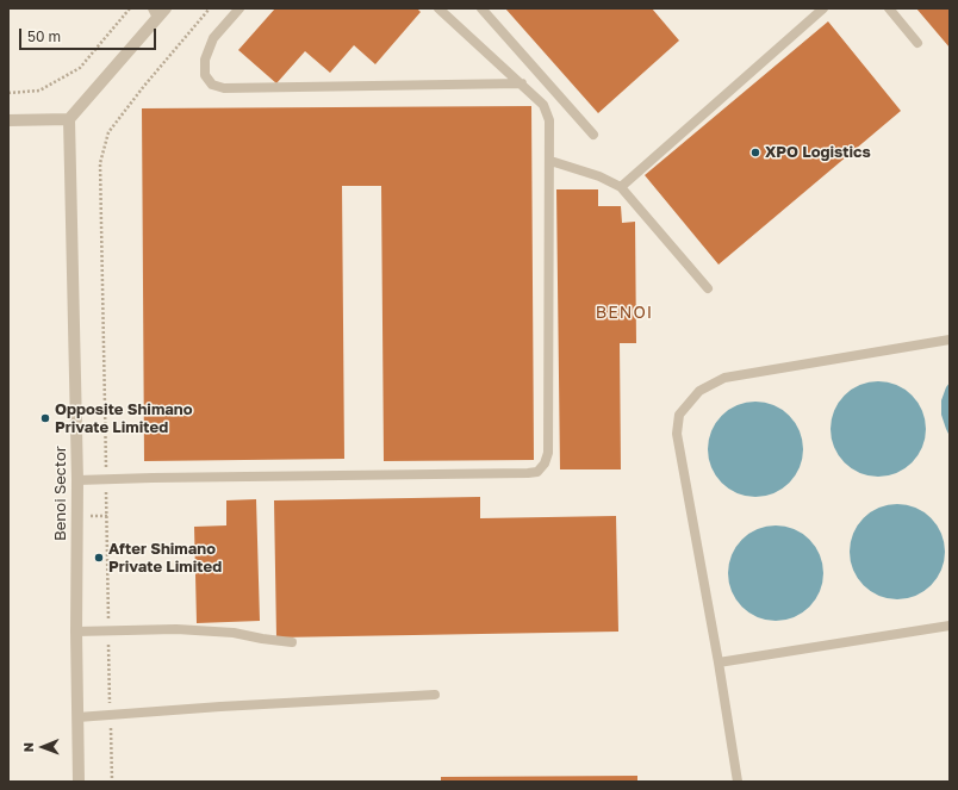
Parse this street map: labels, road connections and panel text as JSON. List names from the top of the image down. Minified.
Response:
{"streets":{"street":["Benoi Sector"]},"districts":["BENOI"],"places":["XPO Logistics","Opposite Shimano Private Limited","After Shimano Private Limited"],"scale_bar":"50 m","north":"left"}
